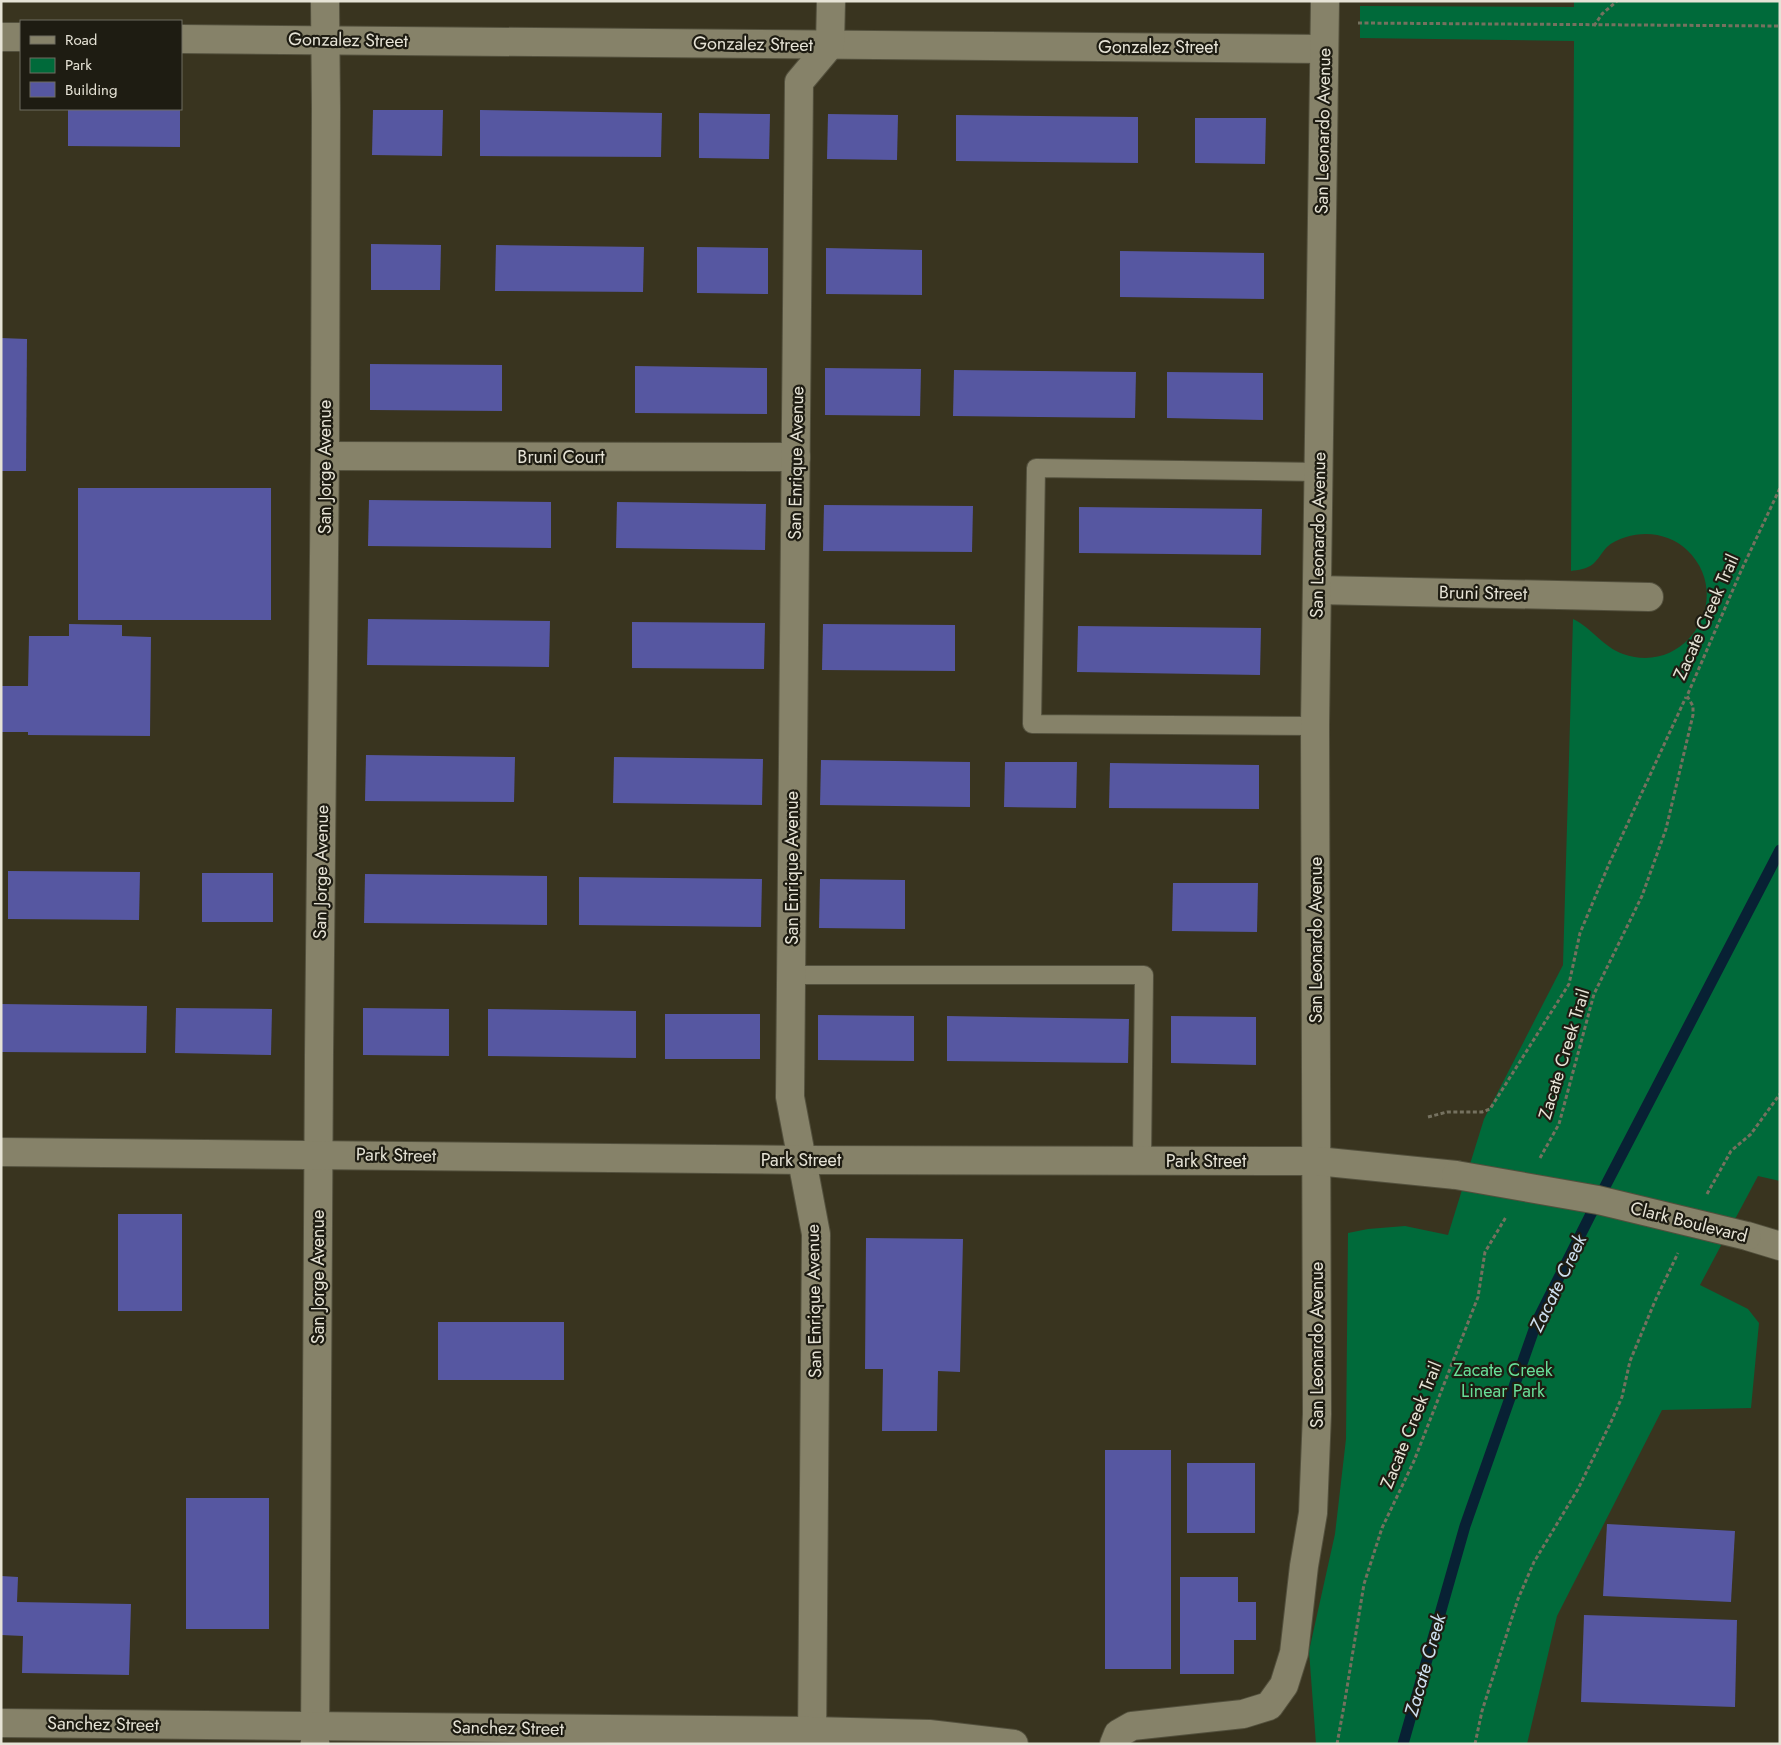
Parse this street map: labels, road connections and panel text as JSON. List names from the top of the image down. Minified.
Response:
{"streets":{"street":["Gonzalez Street","San Leonardo Avenue","Bruni Court","San Enrique Avenue","San Jorge Avenue","Bruni Street","Park Street","Clark Boulevard","Sanchez Street"],"path":["Zacate Creek Trail"]},"crossings":[["Gonzalez Street","San Leonardo Avenue"],["Gonzalez Street","San Enrique Avenue"],["Gonzalez Street","San Jorge Avenue"],["San Leonardo Avenue","Bruni Street"],["San Leonardo Avenue","Park Street"],["Bruni Court","San Enrique Avenue"],["Bruni Court","San Jorge Avenue"],["San Enrique Avenue","Park Street"],["San Enrique Avenue","Sanchez Street"],["San Jorge Avenue","Park Street"],["San Jorge Avenue","Sanchez Street"],["Park Street","Clark Boulevard"]],"water":["Zacate Creek"],"parks":["Zacate Creek Linear Park"],"legend":["Road","Park","Building"]}
